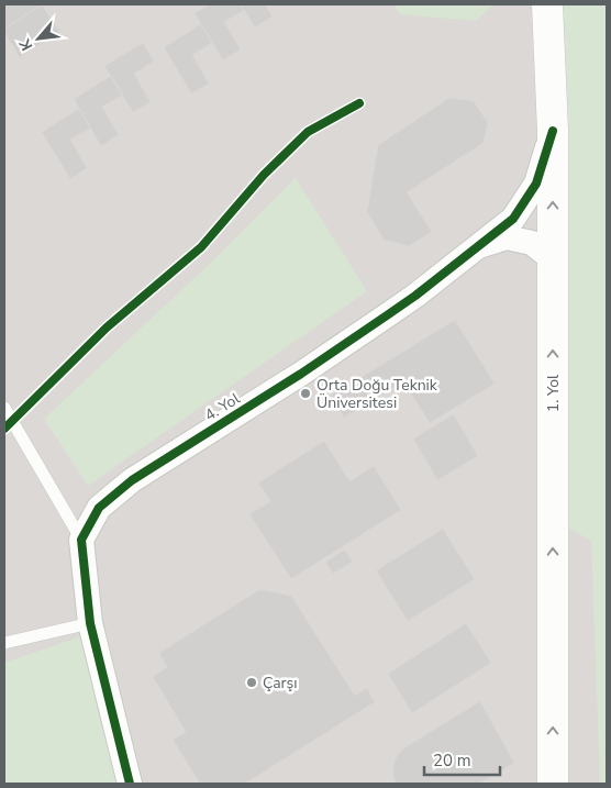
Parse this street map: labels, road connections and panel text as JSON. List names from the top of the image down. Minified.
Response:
{"streets":{"street":["1. Yol","4. Yol"]},"crossings":[["1. Yol","4. Yol"]],"one_way":["1. Yol"],"places":["Orta Doğu Teknik Üniversitesi","Çarşı"],"scale_bar":"20 m","north":"bottom left"}
